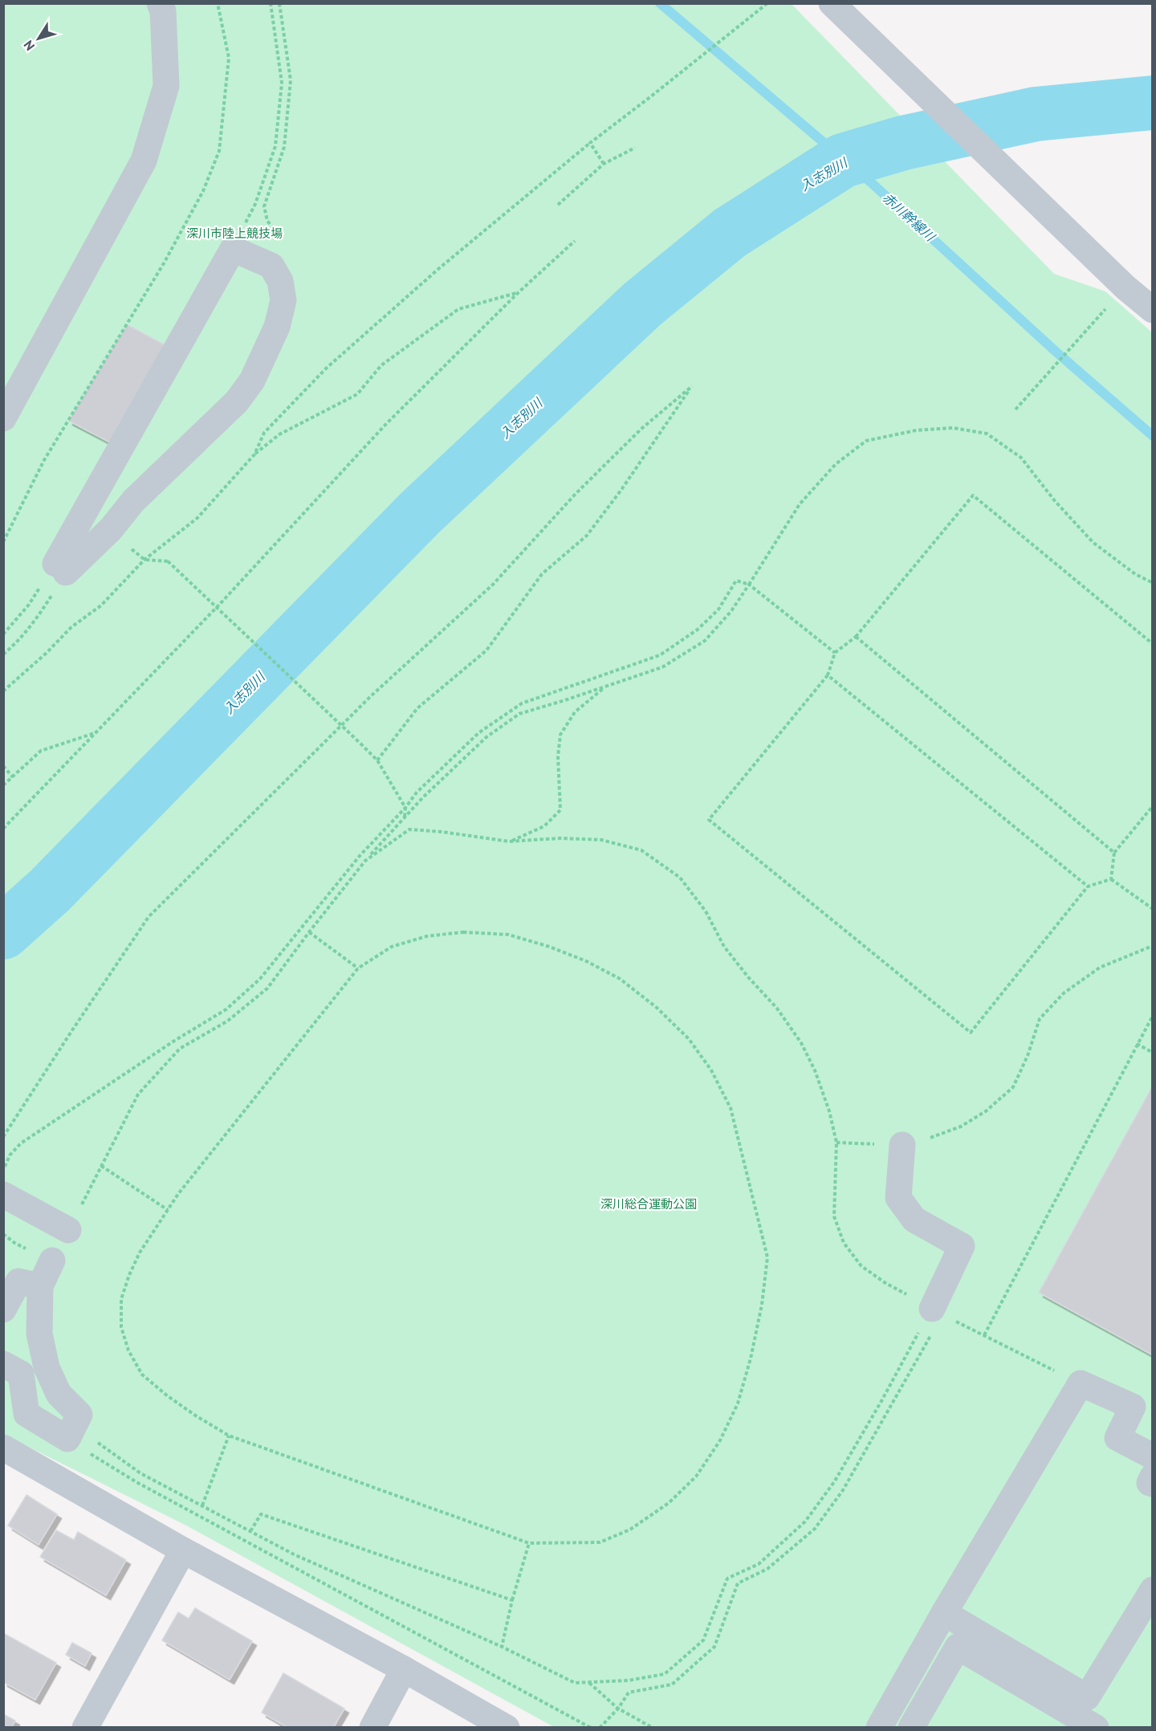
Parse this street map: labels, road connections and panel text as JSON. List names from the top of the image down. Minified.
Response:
{"water":["入志別川","赤川幹線川"],"parks":["深川市陸上競技場","深川総合運動公園"],"north":"bottom left"}
